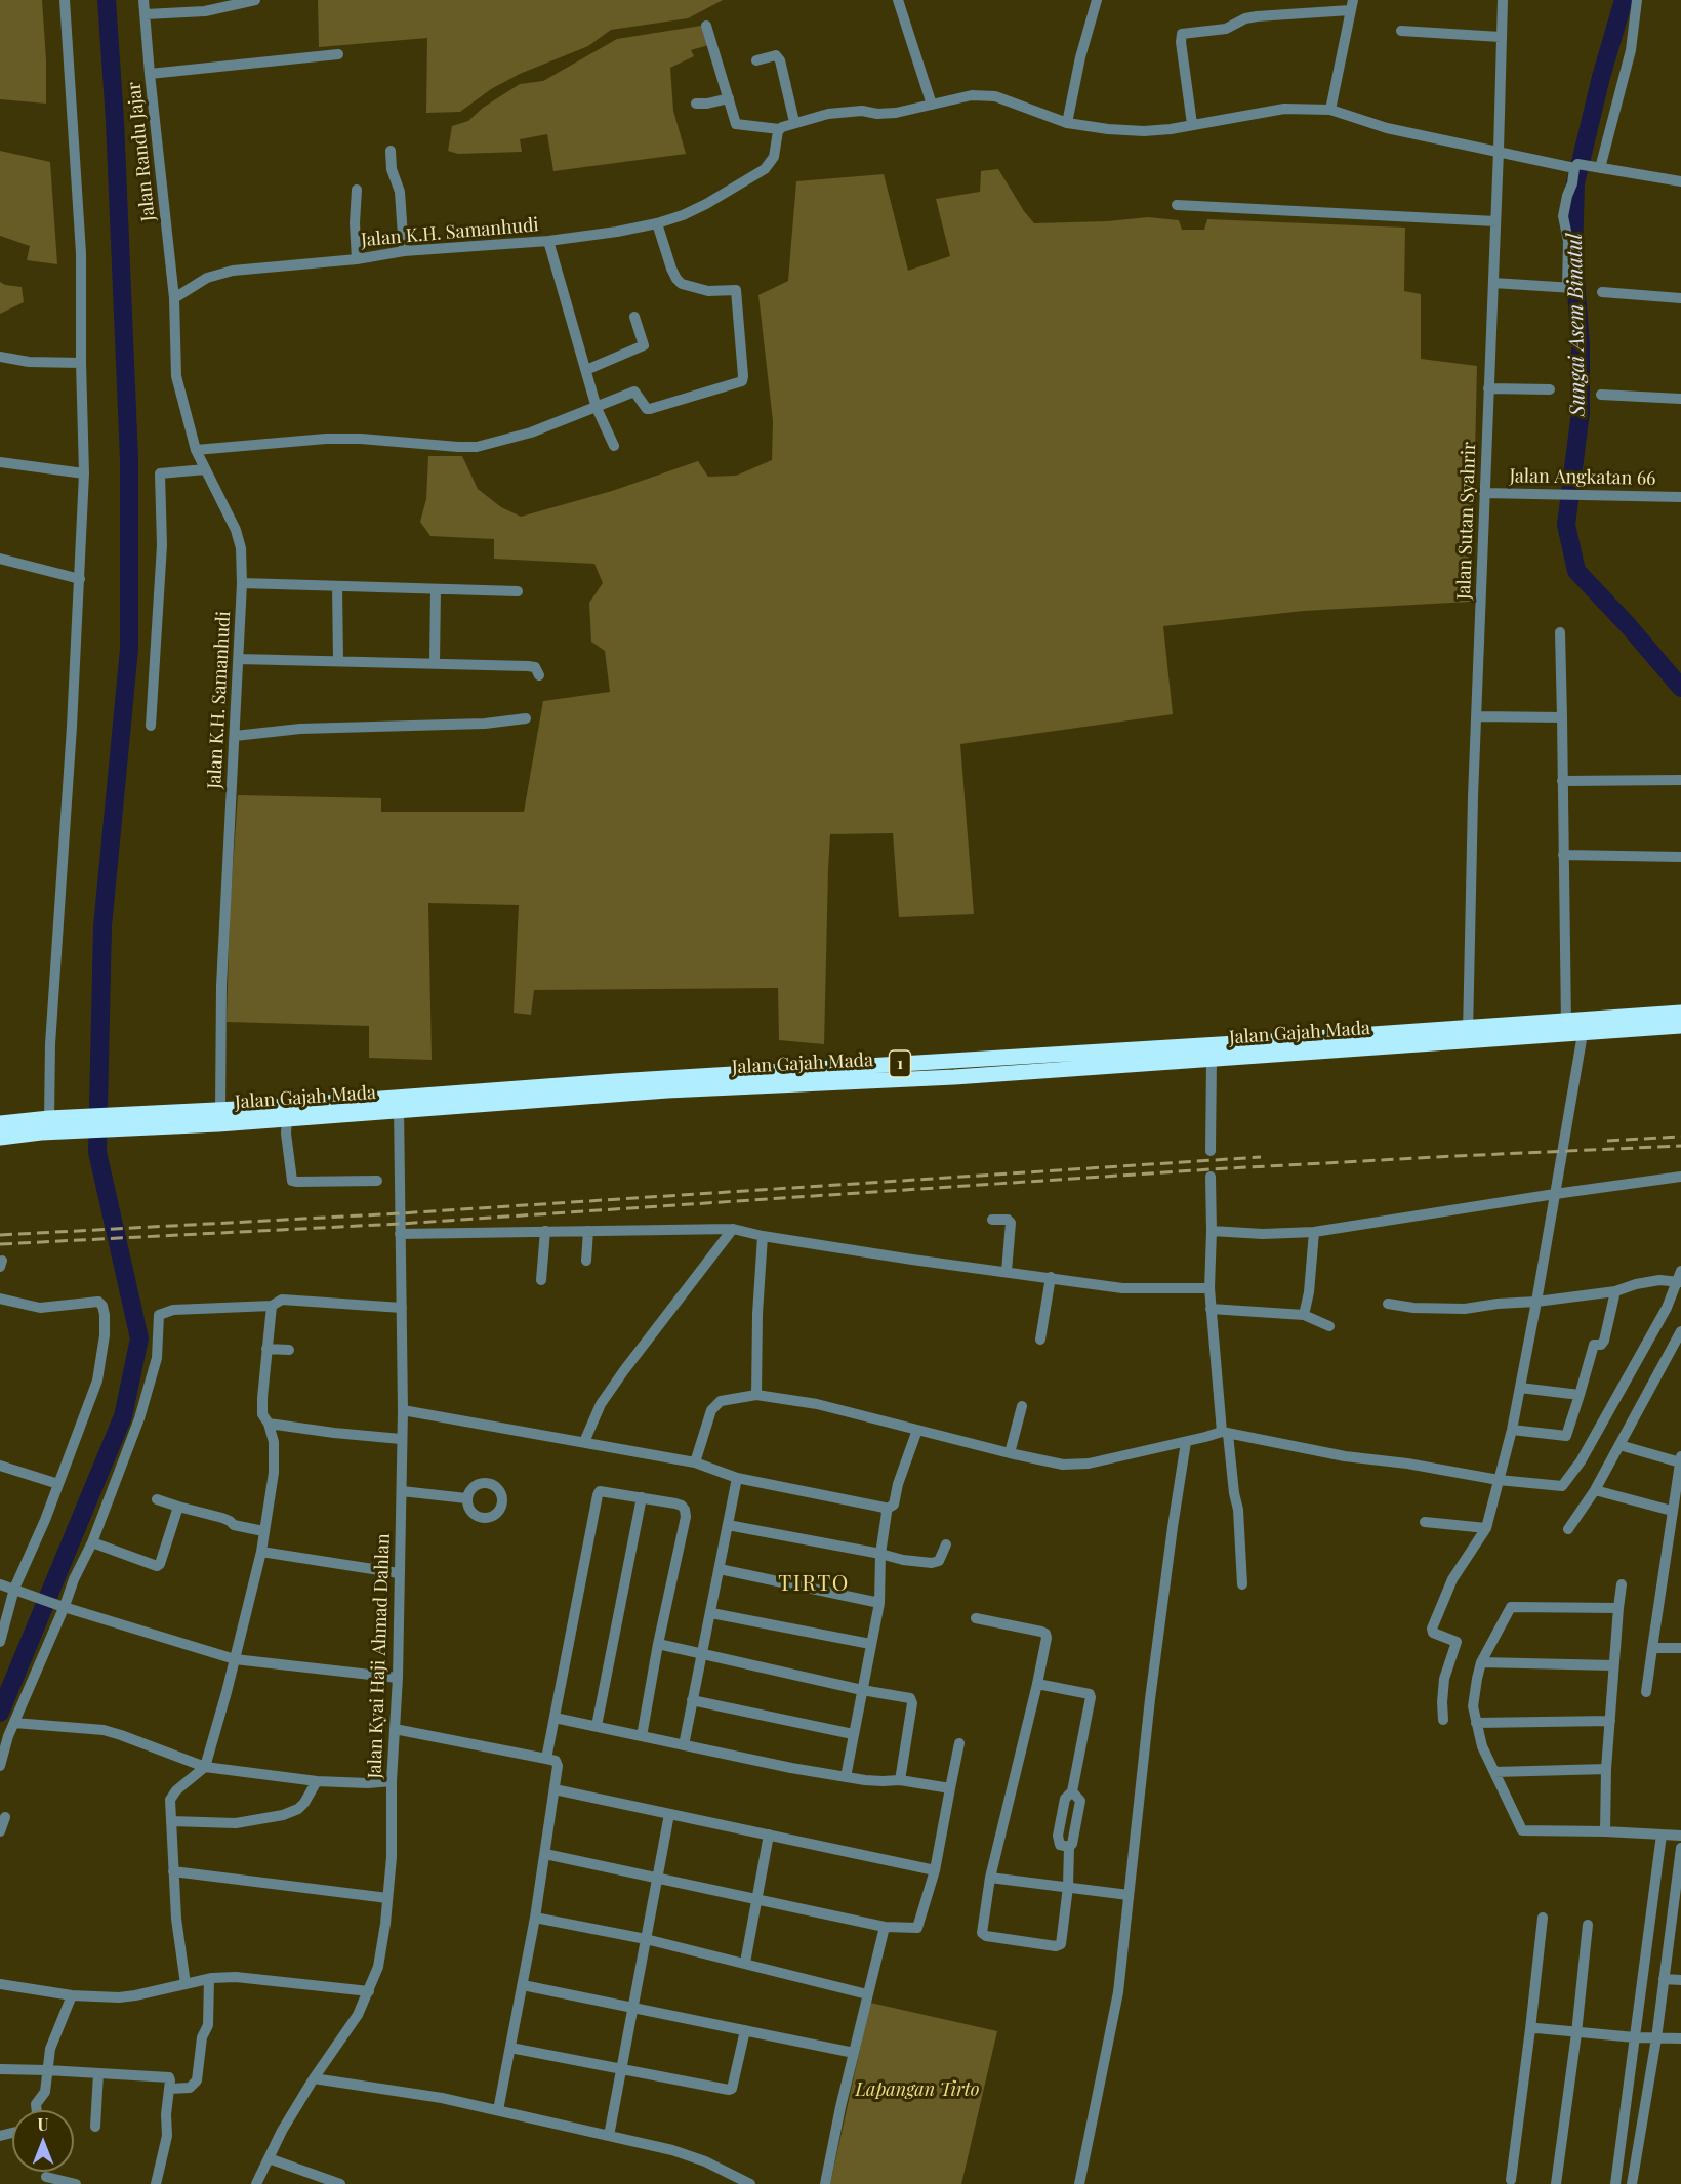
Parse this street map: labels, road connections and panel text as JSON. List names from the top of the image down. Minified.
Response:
{"streets":{"highway":["Jalan Gajah Mada","1"],"street":["Jalan Randu Jajar","Jalan K.H. Samanhudi","Jalan Angkatan 66","Jalan Sutan Syahrir","Jalan Kyai Haji Ahmad Dahlan"]},"crossings":[["Jalan Randu Jajar","Jalan K.H. Samanhudi"],["Jalan K.H. Samanhudi","Jalan Gajah Mada"],["Jalan Angkatan 66","Jalan Sutan Syahrir"],["Jalan Sutan Syahrir","Jalan Gajah Mada"],["Jalan Gajah Mada","Jalan Kyai Haji Ahmad Dahlan"]],"districts":["TIRTO"],"water":["Sungai Asem Binatul"],"parks":["Lapangan Tirto"],"north":"top"}
